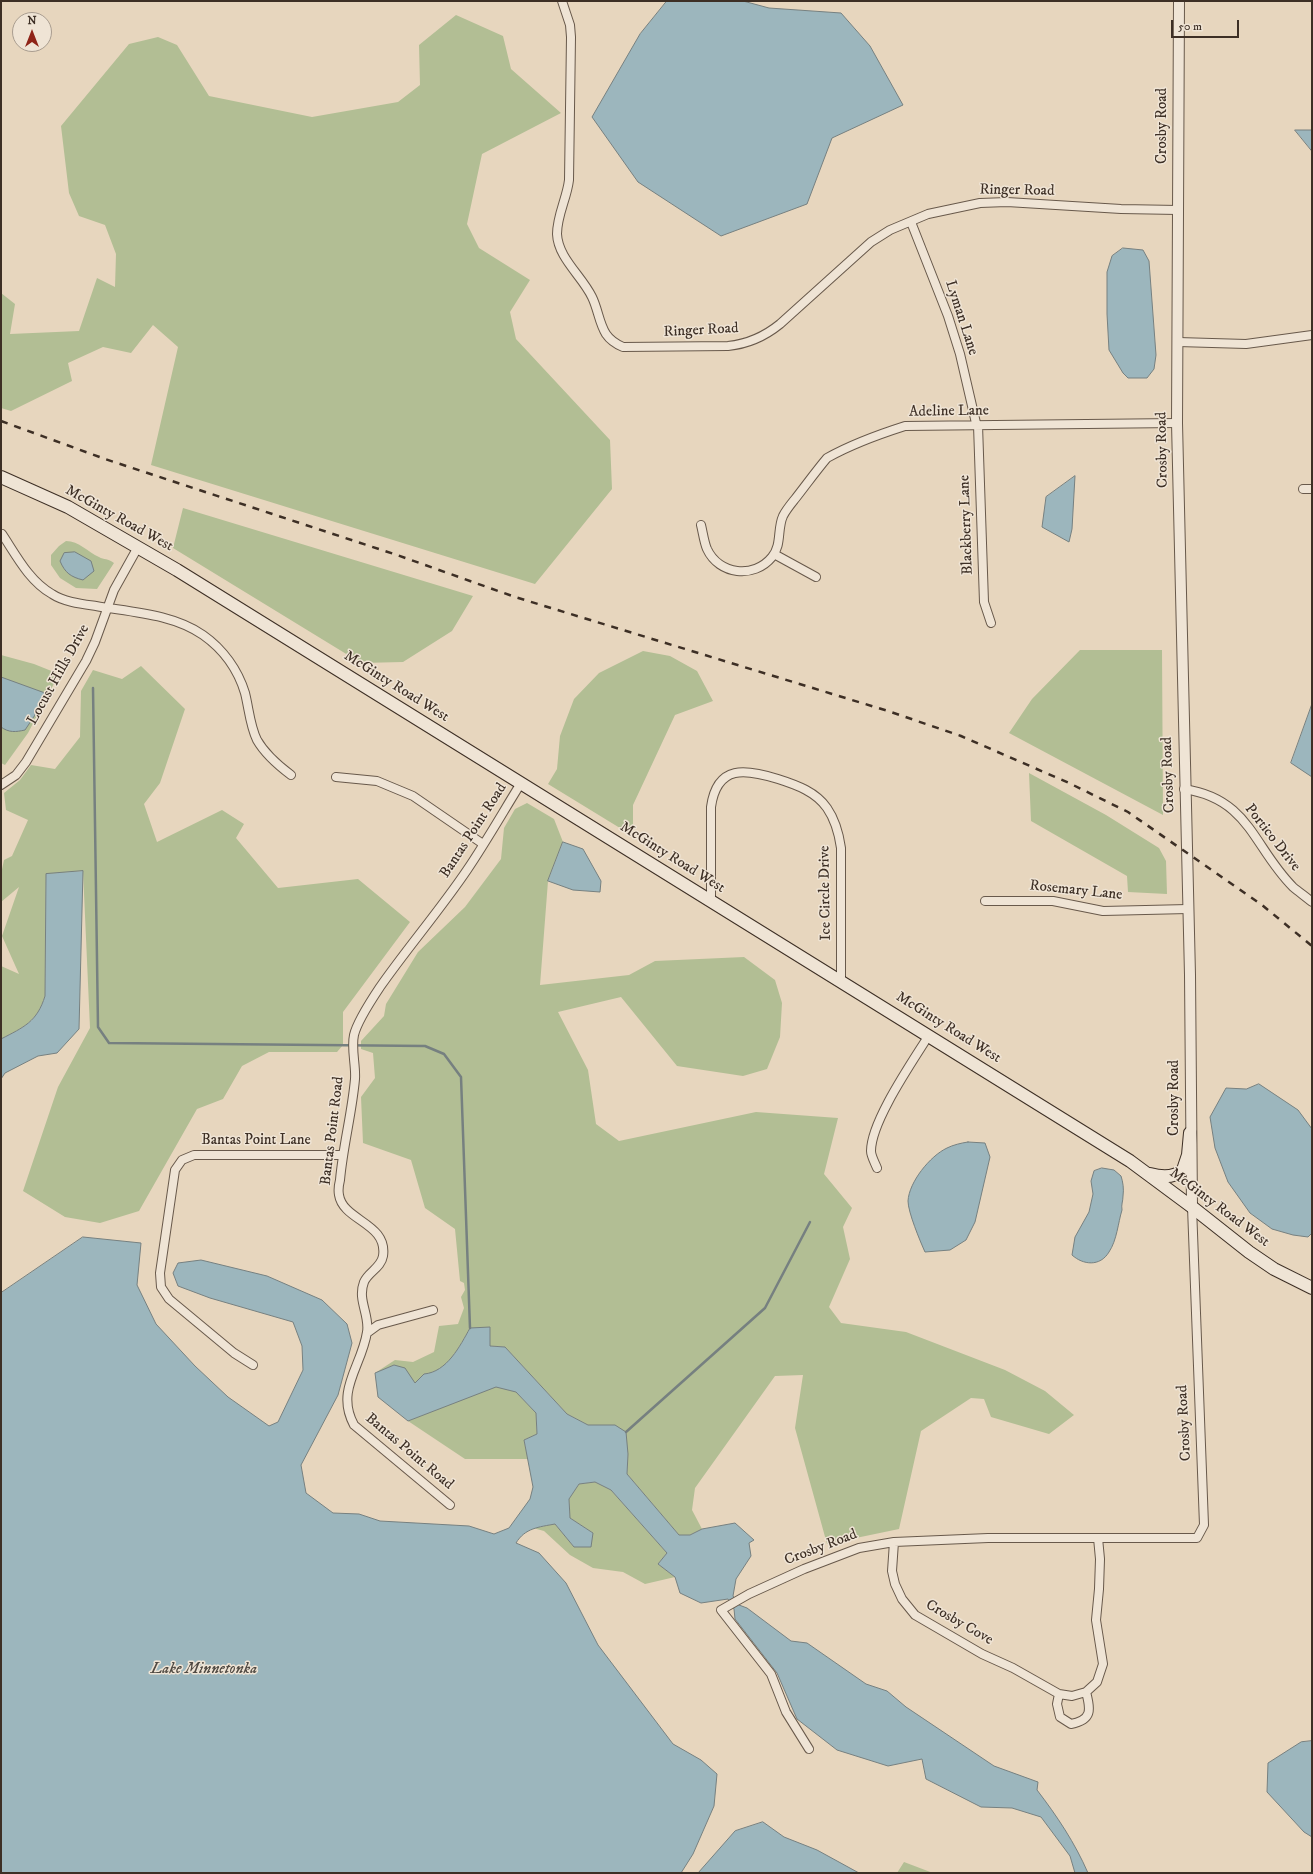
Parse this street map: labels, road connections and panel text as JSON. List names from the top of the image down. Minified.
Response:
{"streets":{"main road":["McGinty Road West"],"street":["Crosby Road","Ringer Road","Lyman Lane","Adeline Lane","Blackberry Lane","Locust Hills Drive","Bantas Point Road","Portico Drive","Rosemary Lane","Ice Circle Drive","Bantas Point Lane","Crosby Cove"]},"crossings":[["Crosby Road","Ringer Road"],["Crosby Road","Adeline Lane"],["Crosby Road","McGinty Road West"],["Crosby Road","Portico Drive"],["Crosby Road","Rosemary Lane"],["Crosby Road","Crosby Cove"],["Ringer Road","Lyman Lane"],["Lyman Lane","Adeline Lane"],["Lyman Lane","Blackberry Lane"],["Adeline Lane","Blackberry Lane"],["McGinty Road West","Locust Hills Drive"],["McGinty Road West","Bantas Point Road"],["McGinty Road West","Ice Circle Drive"],["Bantas Point Road","Bantas Point Lane"]],"water":["Lake Minnetonka"],"scale_bar":"50 m","north":"top"}
